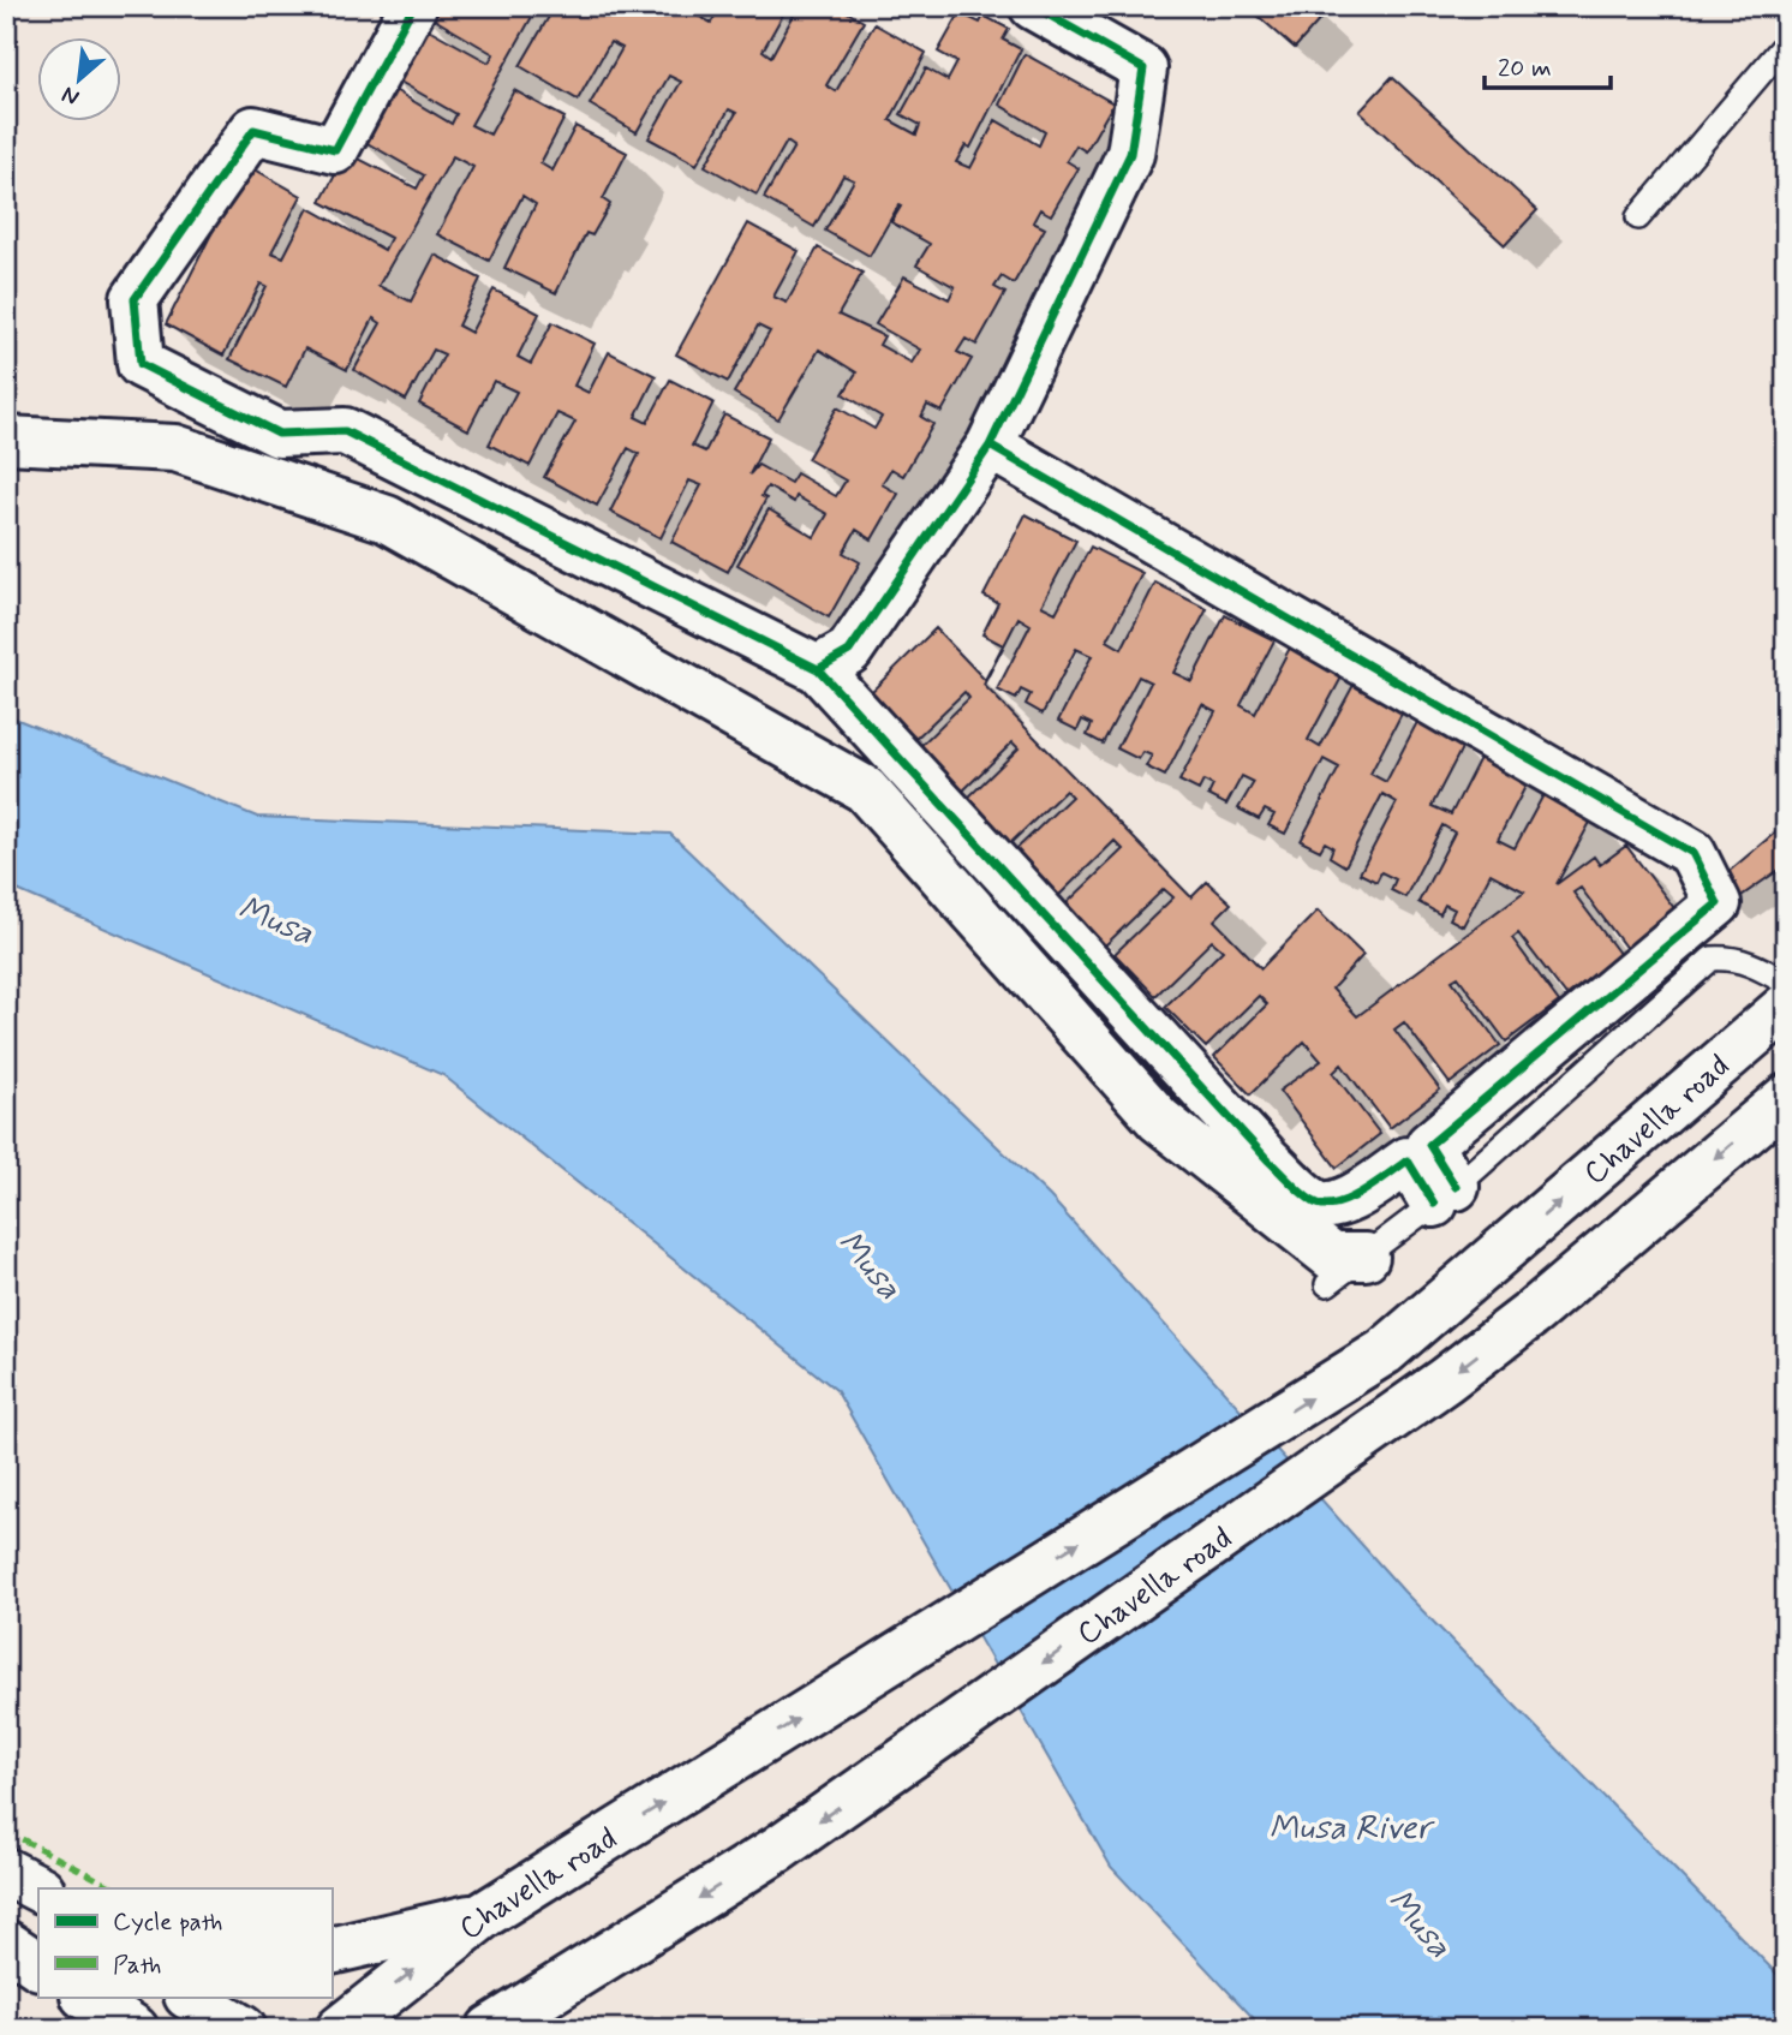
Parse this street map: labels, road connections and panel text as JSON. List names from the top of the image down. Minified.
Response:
{"streets":{"main road":["Chavella road"]},"water":["Musa","Musa River"],"legend":["Cycle path","Path"],"scale_bar":"20 m","north":"bottom left"}
